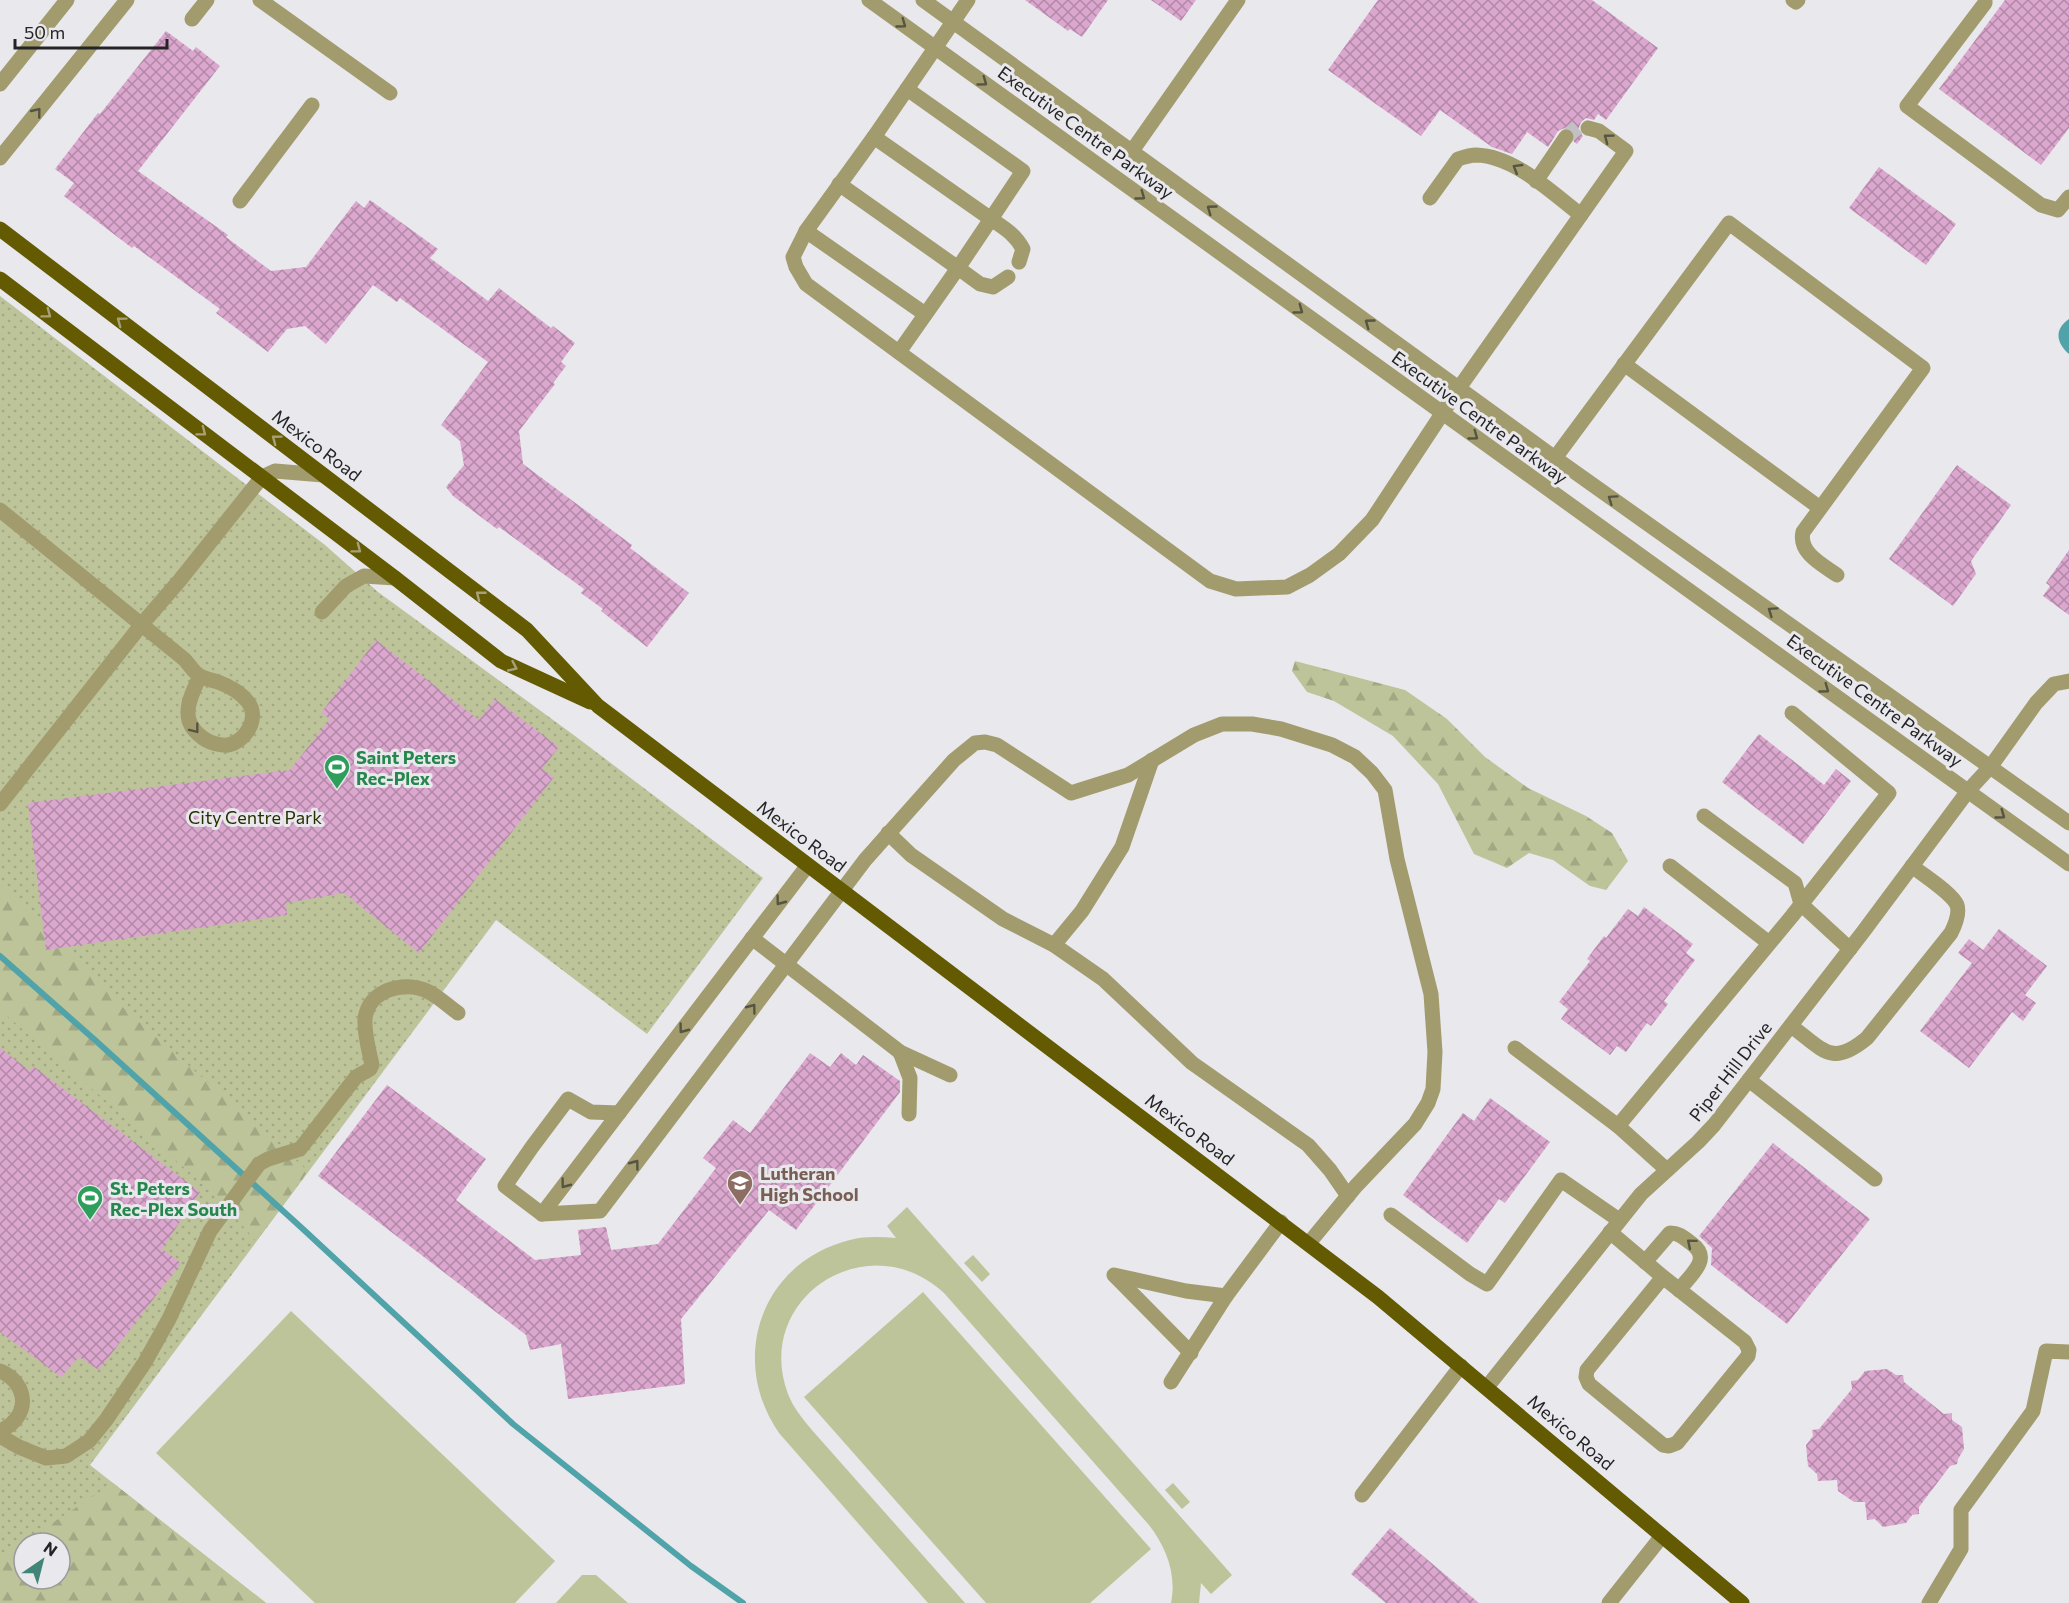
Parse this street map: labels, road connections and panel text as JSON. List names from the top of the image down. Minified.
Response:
{"streets":{"main road":["Mexico Road"],"street":["Executive Centre Parkway","Piper Hill Drive"]},"crossings":[["Executive Centre Parkway","Piper Hill Drive"],["Mexico Road","Piper Hill Drive"]],"parks":["City Centre Park"],"places":{"sports":["Saint Peters Rec-Plex","St. Peters Rec-Plex South"],"school or university":["Lutheran High School"]},"scale_bar":"50 m","north":"top right"}
